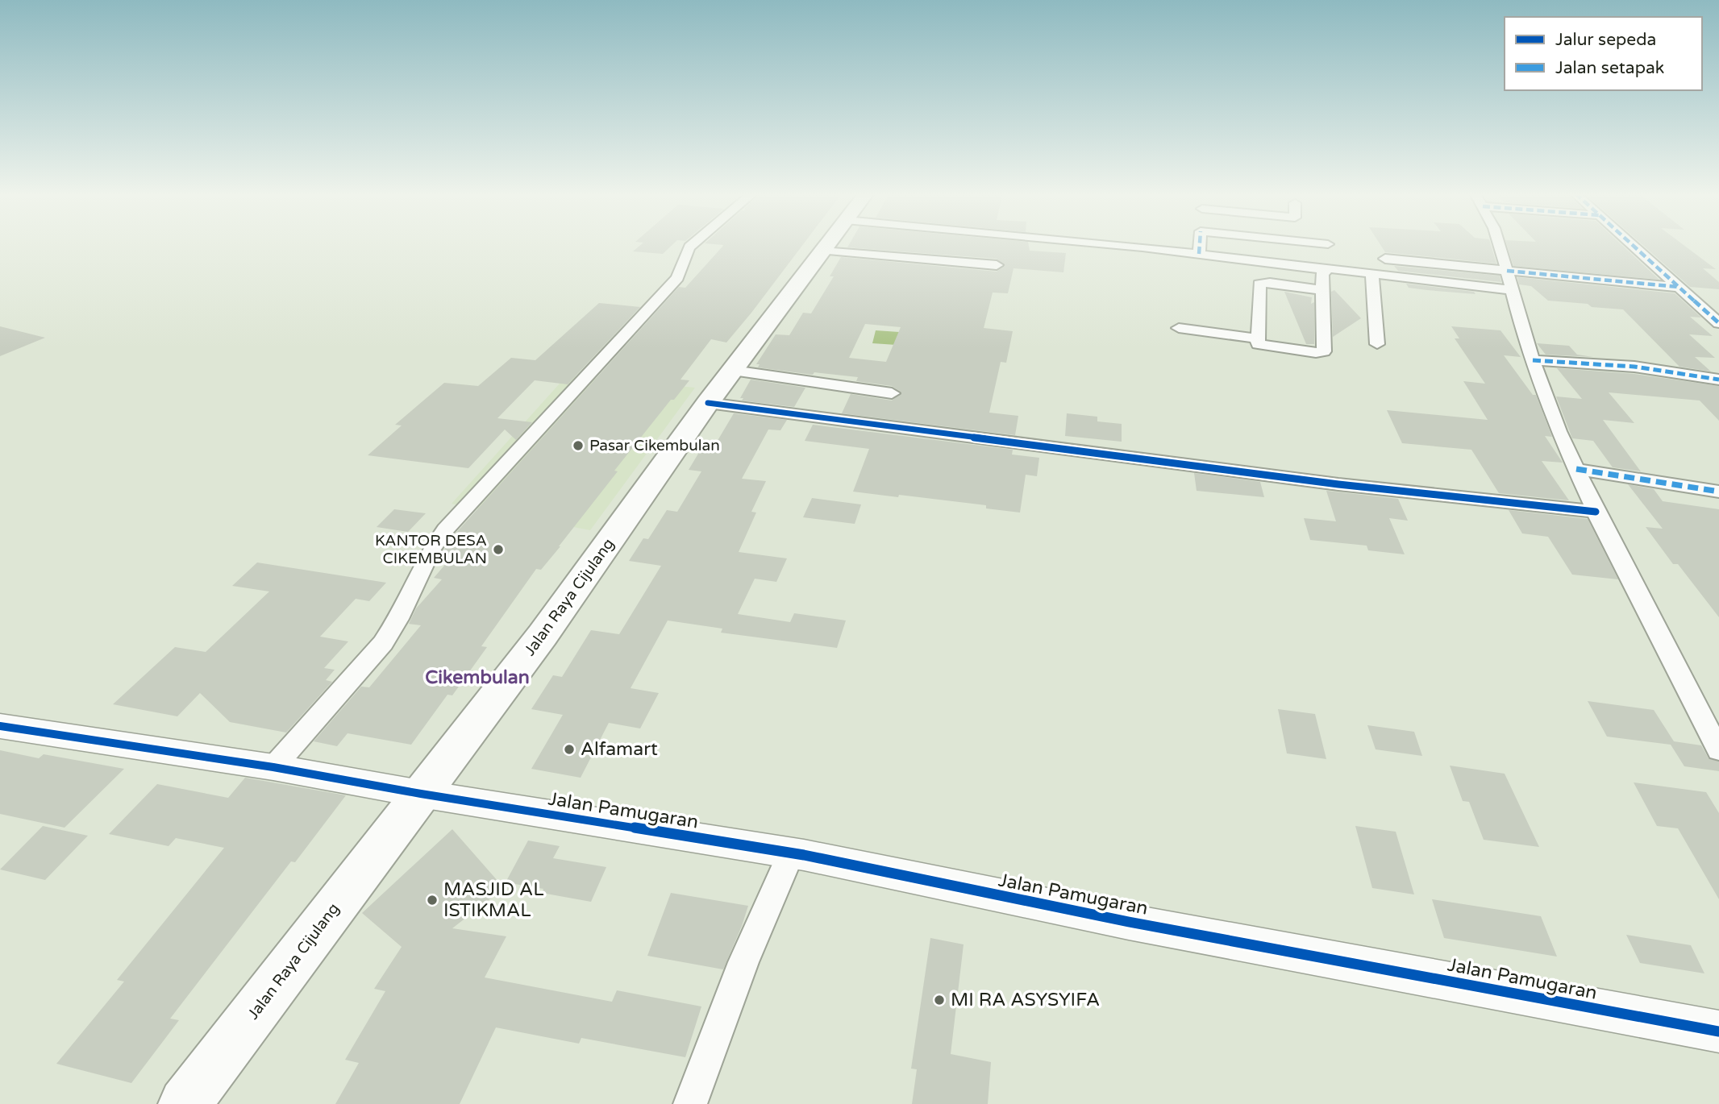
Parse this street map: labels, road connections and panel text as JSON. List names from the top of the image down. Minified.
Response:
{"streets":{"highway":["Jalan Raya Cijulang"],"street":["Jalan Pamugaran"]},"crossings":[["Jalan Raya Cijulang","Jalan Pamugaran"]],"districts":["Cikembulan"],"places":["Pasar Cikembulan","KANTOR DESA CIKEMBULAN","Alfamart","MASJID AL ISTIKMAL","MI RA ASYSYIFA"],"legend":["Jalur sepeda","Jalan setapak"]}
